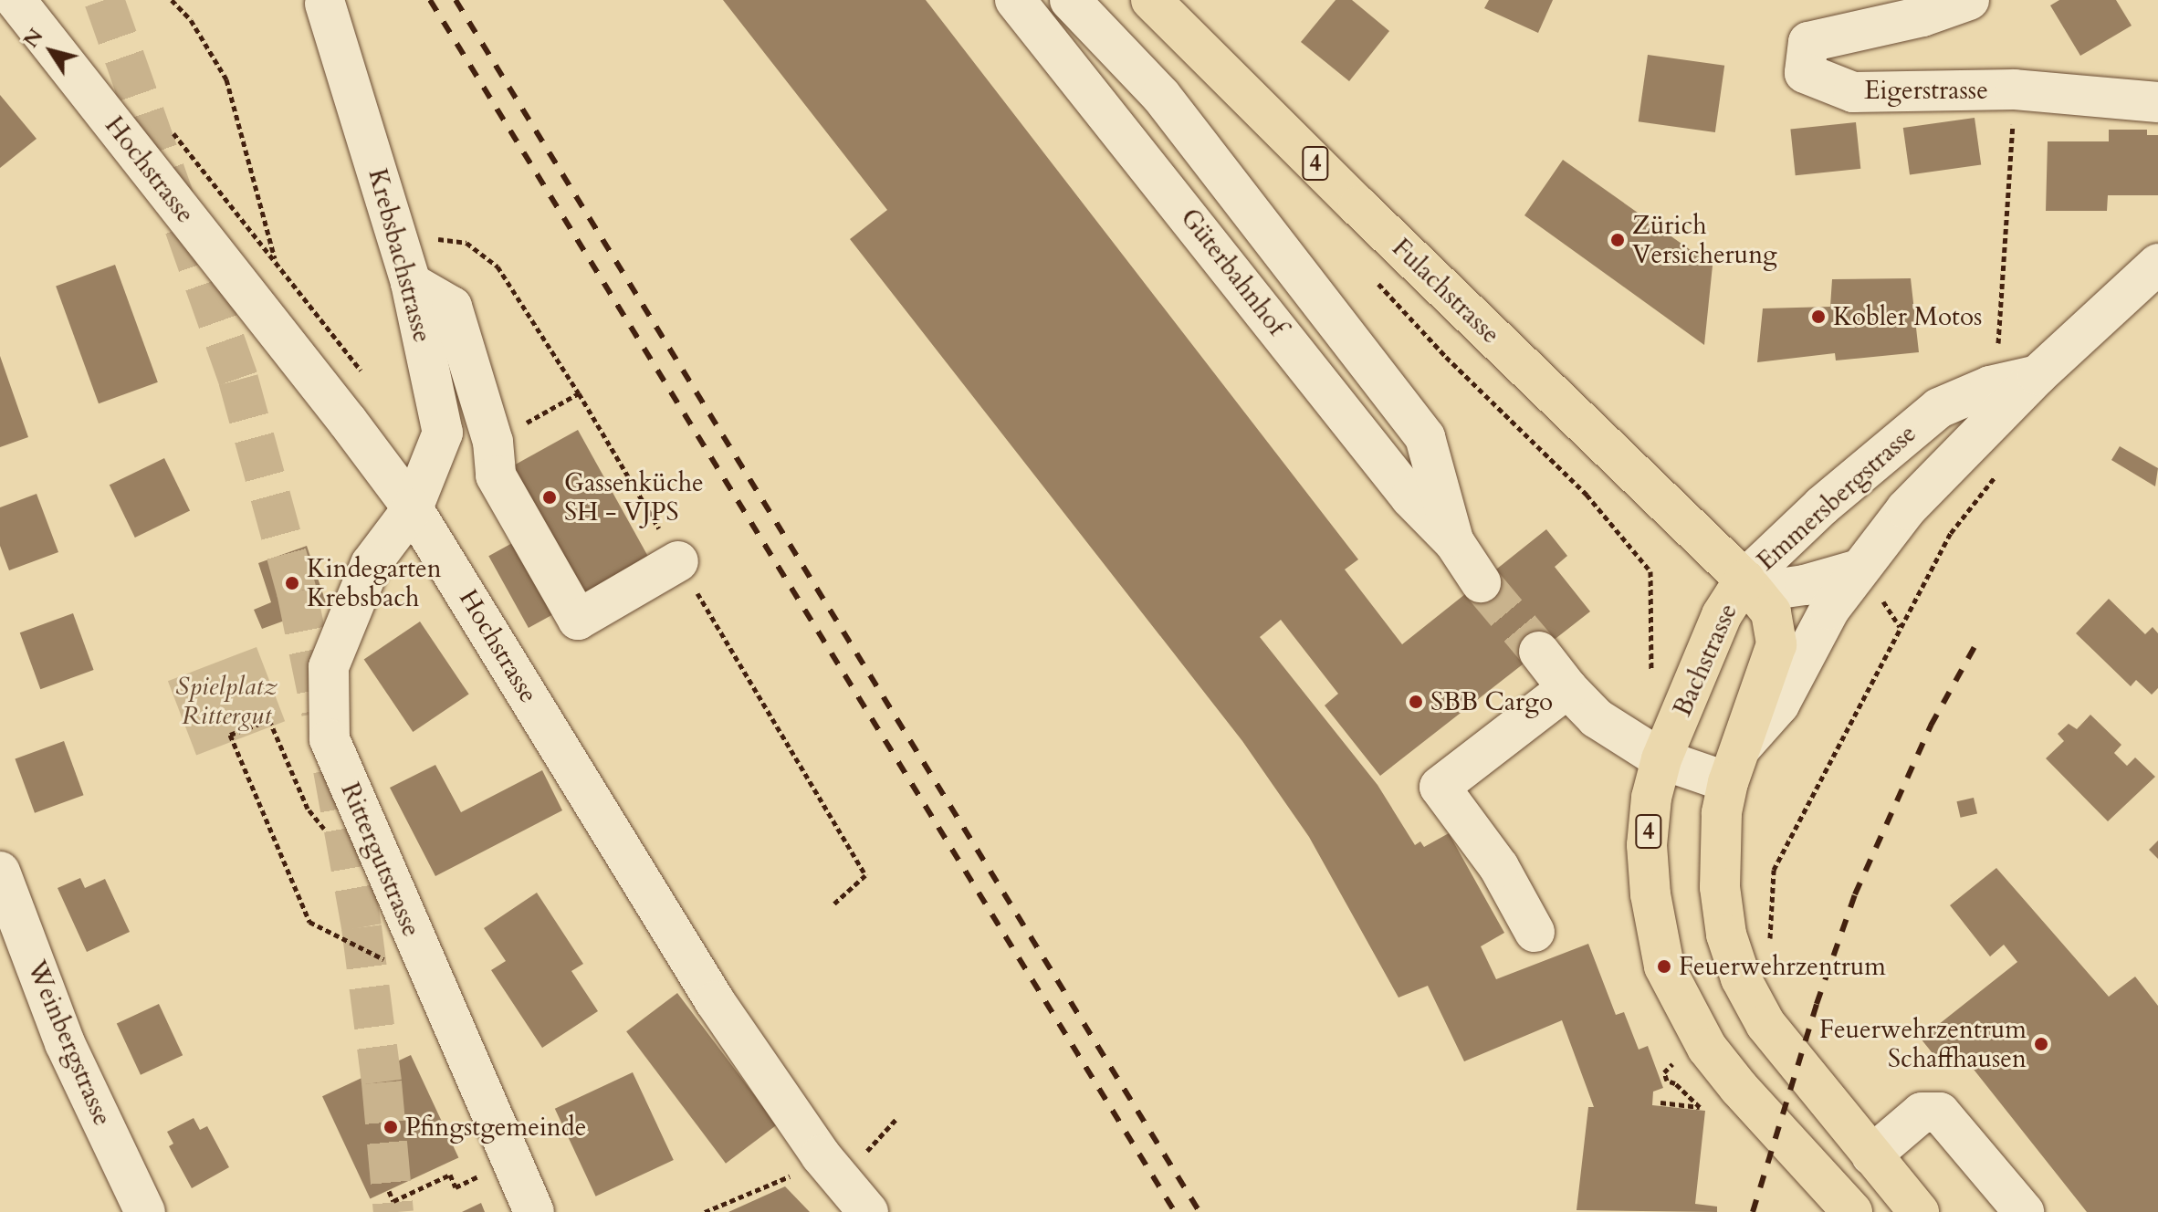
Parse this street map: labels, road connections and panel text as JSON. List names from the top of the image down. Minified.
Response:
{"streets":{"main road":["4","Fulachstrasse","Bachstrasse"],"street":["Eigerstrasse","Hochstrasse","Krebsbachstrasse","Güterbahnhof","Emmersbergstrasse","Rittergutstrasse","Weinbergstrasse"]},"crossings":[["Hochstrasse","Krebsbachstrasse"],["Hochstrasse","Rittergutstrasse"],["Krebsbachstrasse","Rittergutstrasse"],["Fulachstrasse","Emmersbergstrasse"],["Fulachstrasse","Bachstrasse"],["Emmersbergstrasse","Bachstrasse"]],"parks":["Spielplatz Rittergut"],"places":["Zürich Versicherung","Kobler Motos","Gassenküche SH - VJPS","Kindegarten Krebsbach","SBB Cargo","Feuerwehrzentrum","Feuerwehrzentrum Schaffhausen","Pfingstgemeinde"],"north":"top left"}
